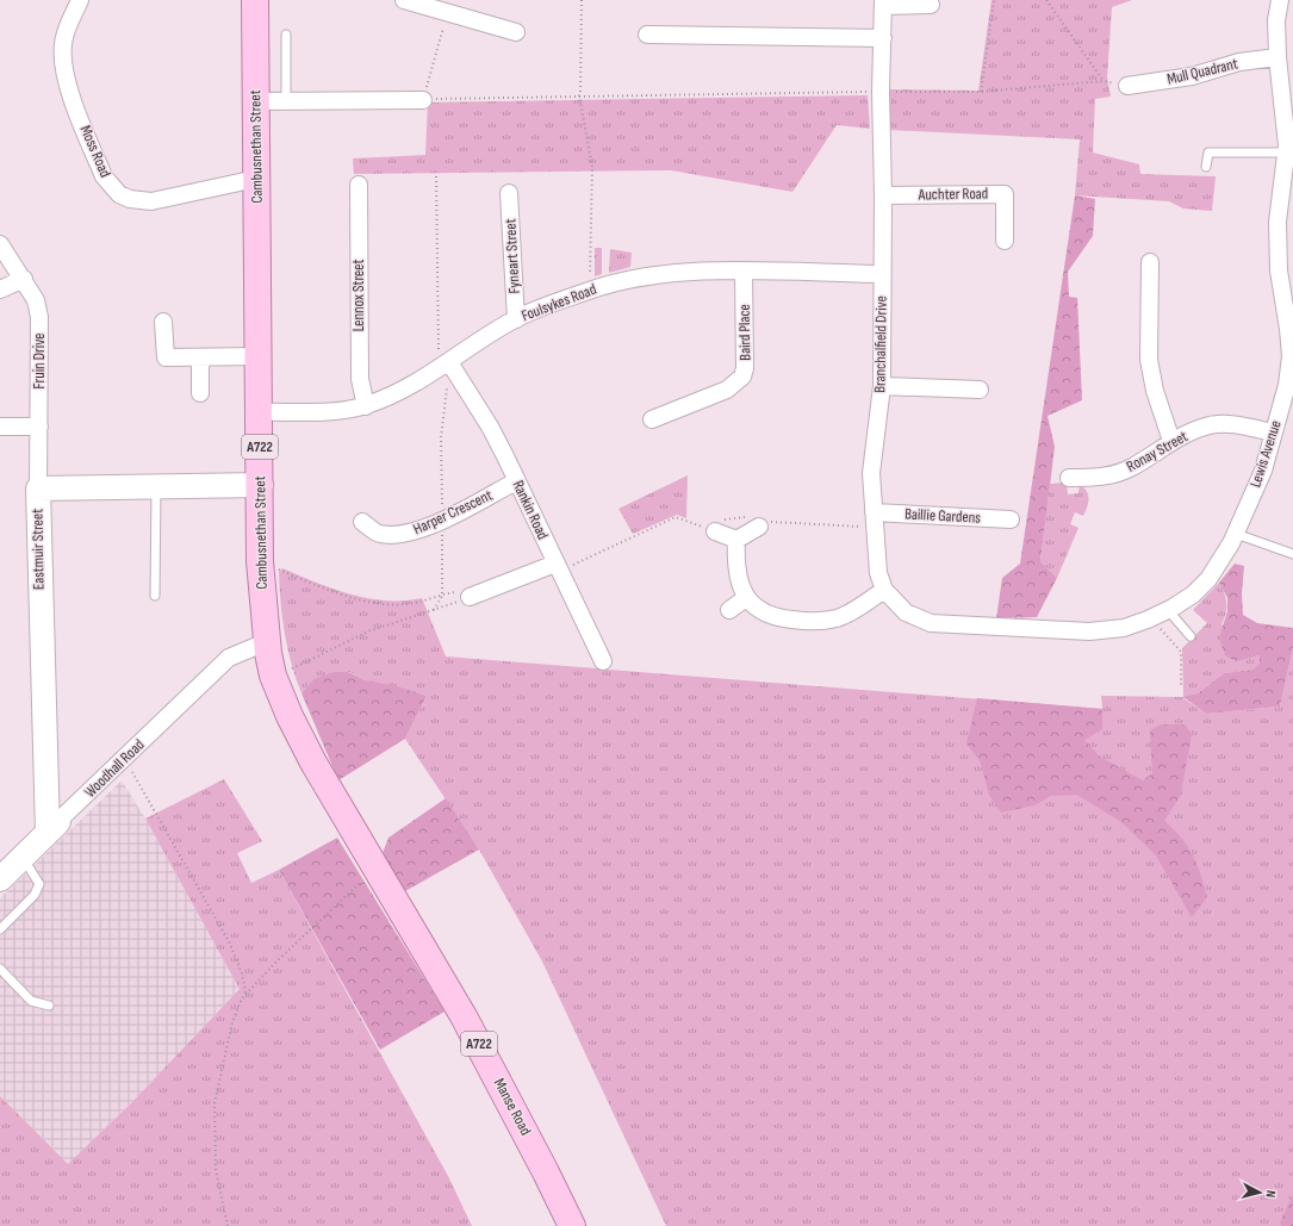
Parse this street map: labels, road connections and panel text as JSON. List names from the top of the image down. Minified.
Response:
{"streets":{"main road":["Cambusnethan Street","A722","Manse Road"],"street":["Mull Quadrant","Moss Road","Auchter Road","Fyneart Street","Lennox Street","Foulsykes Road","Baird Place","Branchalfield Drive","Fruin Drive","Ronay Street","Lewis Avenue","Rankin Road","Harper Crescent","Baillie Gardens","Eastmuir Street","Woodhall Road"]},"crossings":[["Mull Quadrant","Lewis Avenue"],["Cambusnethan Street","Moss Road"],["Cambusnethan Street","Foulsykes Road"],["Cambusnethan Street","Eastmuir Street"],["Cambusnethan Street","Woodhall Road"],["Cambusnethan Street","Manse Road"],["Auchter Road","Branchalfield Drive"],["Fyneart Street","Foulsykes Road"],["Lennox Street","Foulsykes Road"],["Foulsykes Road","Baird Place"],["Foulsykes Road","Branchalfield Drive"],["Foulsykes Road","Rankin Road"],["Branchalfield Drive","Lewis Avenue"],["Branchalfield Drive","Baillie Gardens"],["Fruin Drive","Eastmuir Street"],["Ronay Street","Lewis Avenue"],["Rankin Road","Harper Crescent"],["Eastmuir Street","Woodhall Road"]],"north":"right"}
